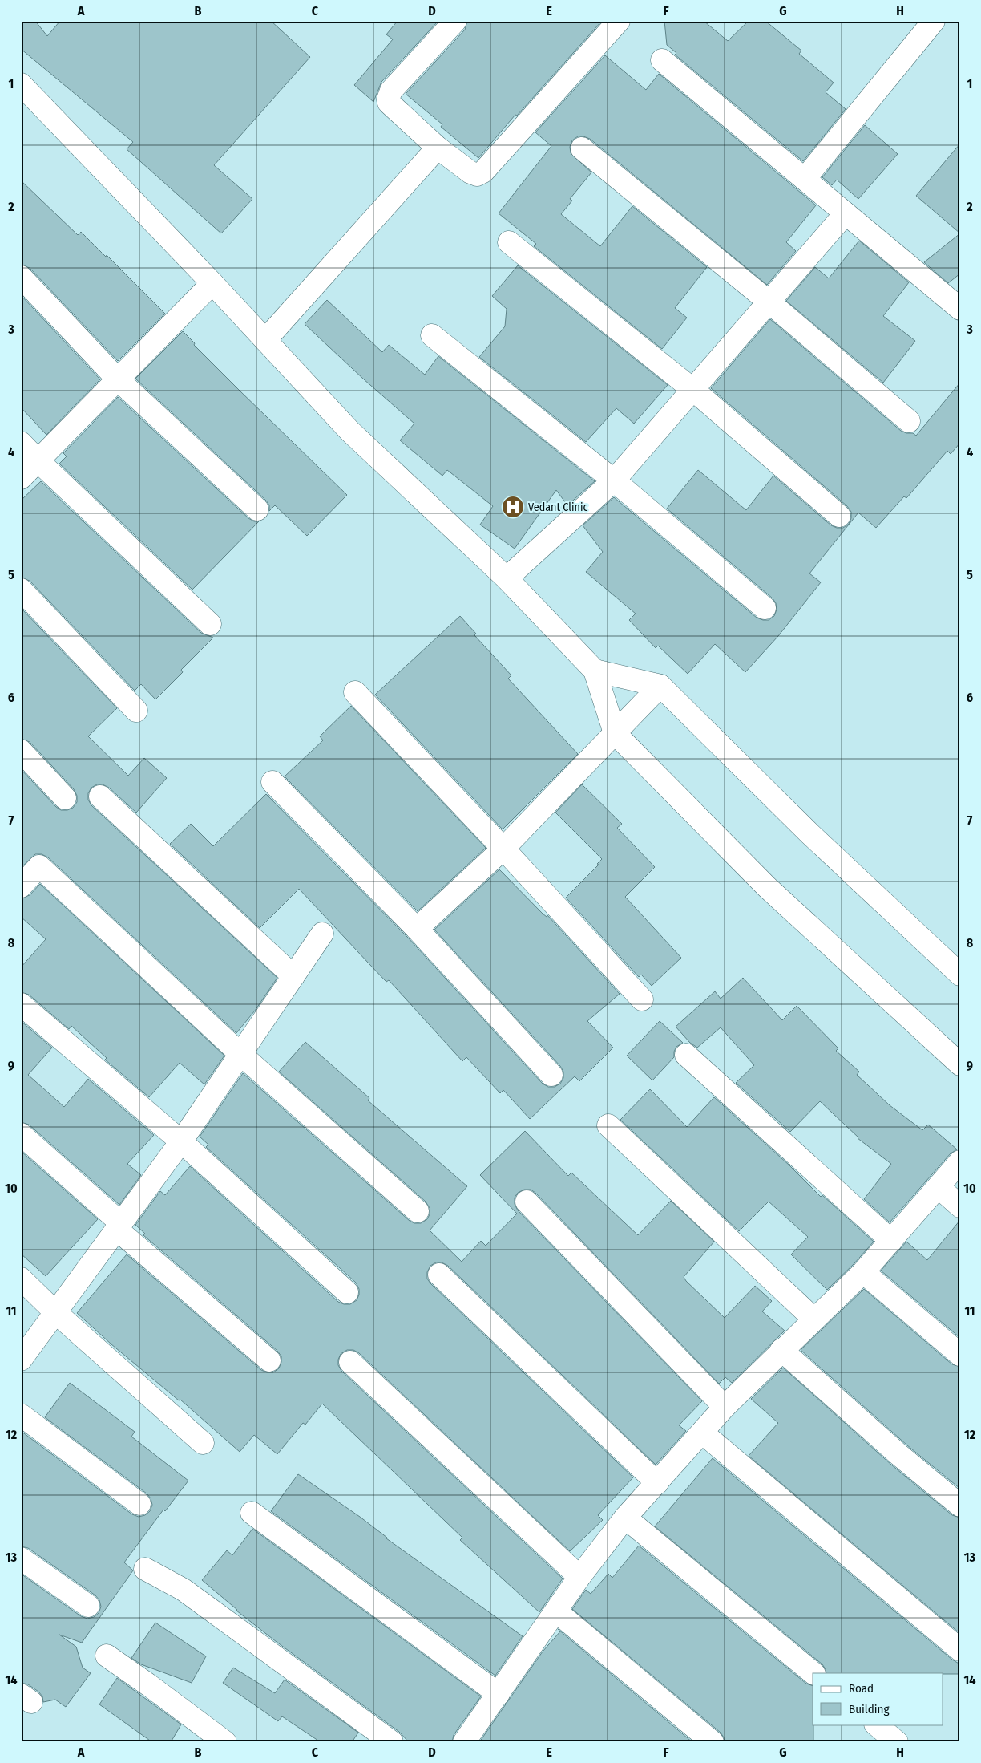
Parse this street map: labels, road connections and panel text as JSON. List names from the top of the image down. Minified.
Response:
{"places":{"hospital":["Vedant Clinic"]},"legend":["Road","Building"],"grid":{"columns":["A","B","C","D","E","F","G","H"],"rows":["1","2","3","4","5","6","7","8","9","10","11","12","13","14"]}}
